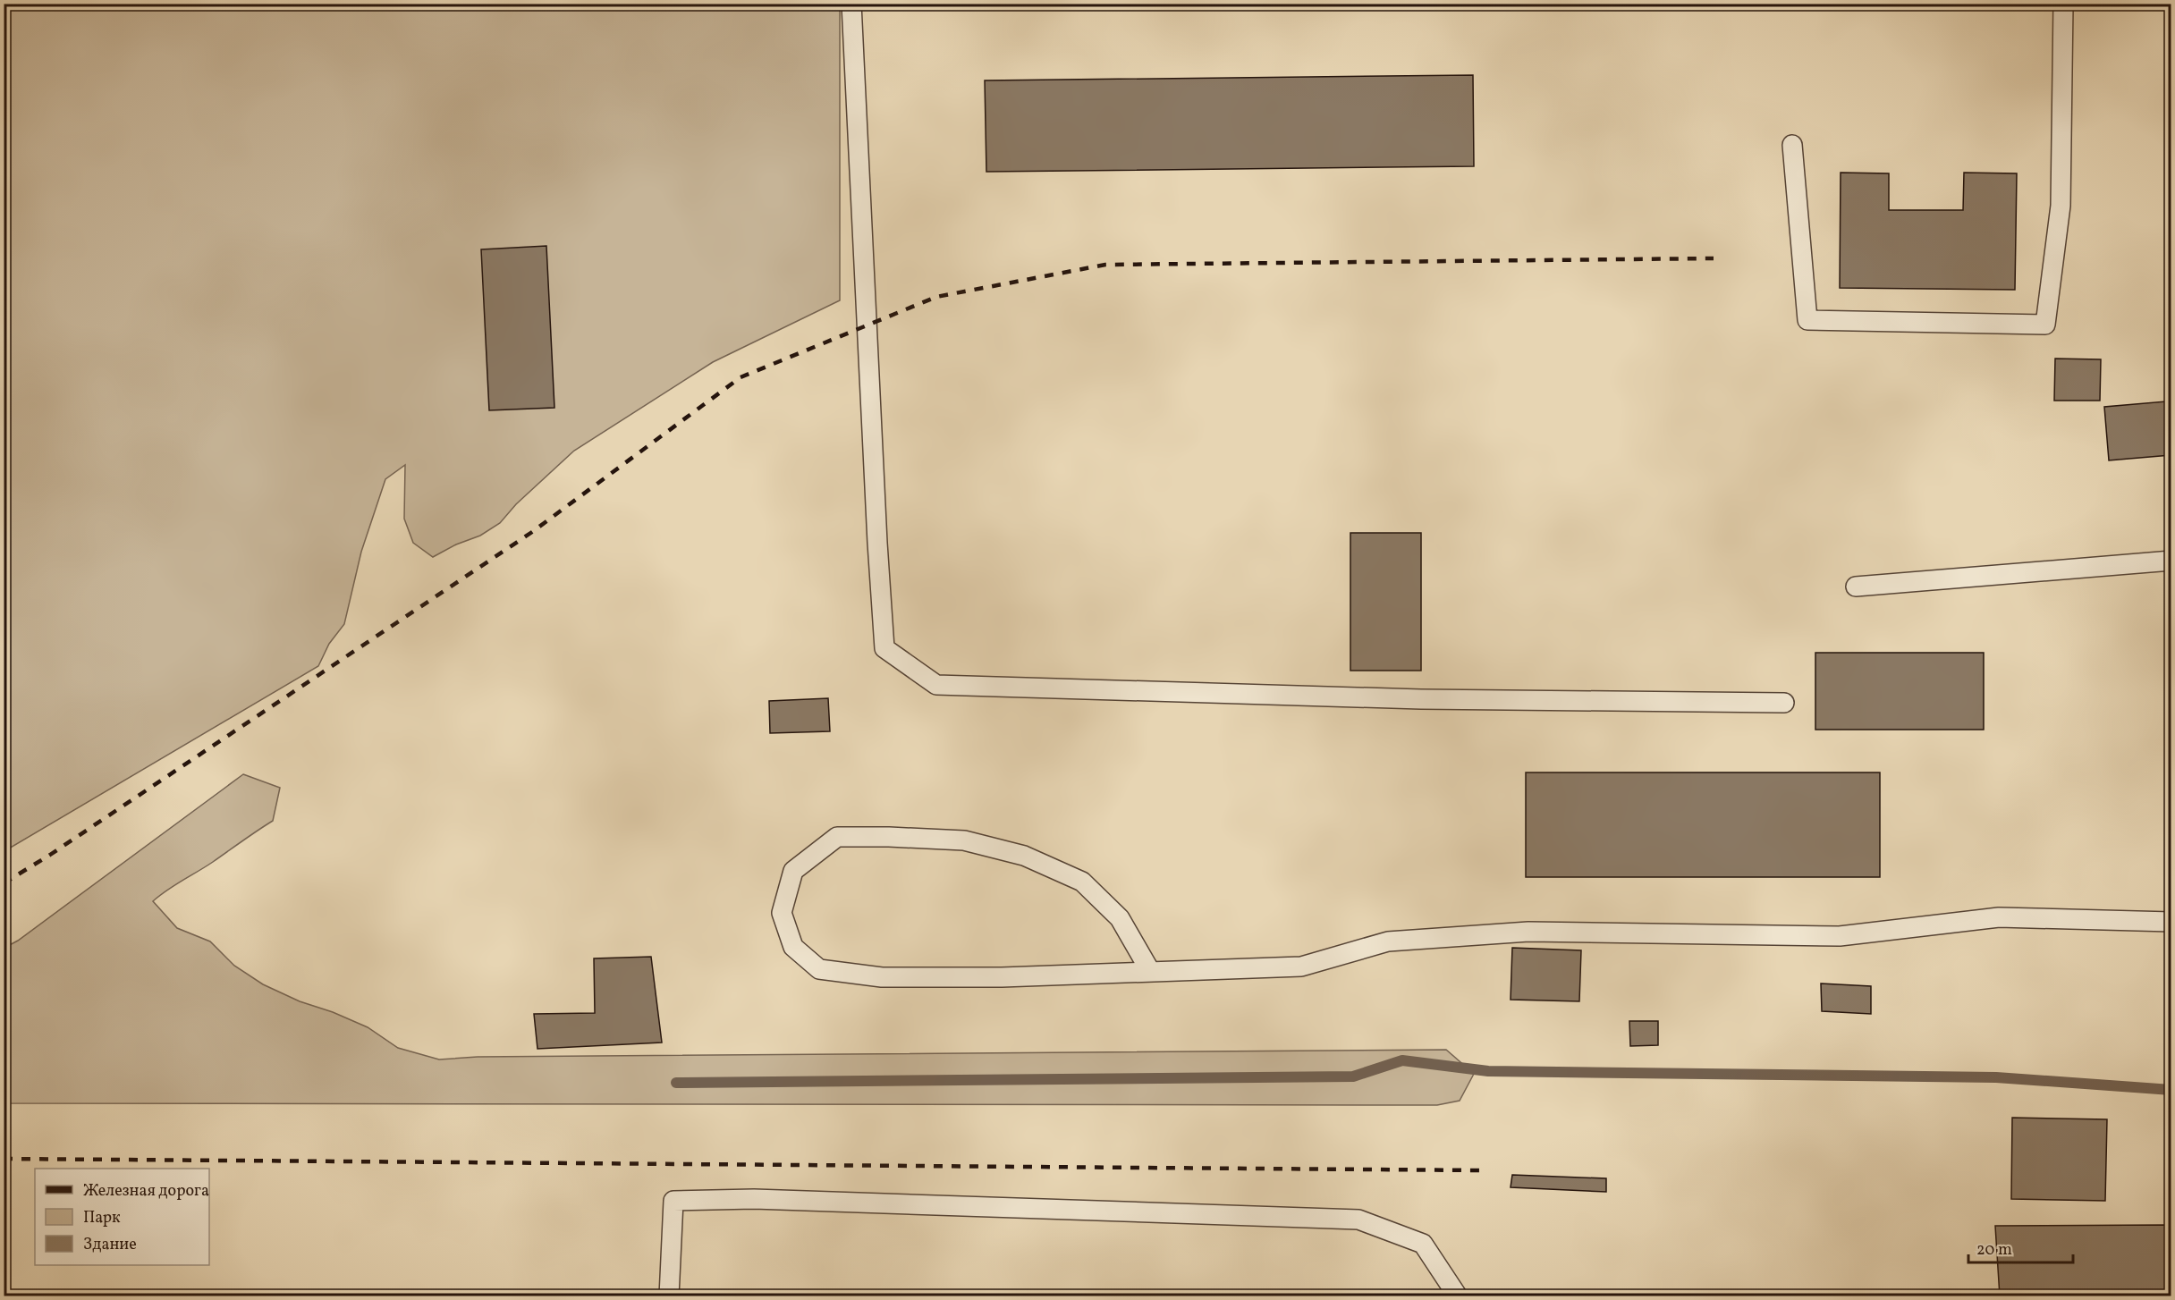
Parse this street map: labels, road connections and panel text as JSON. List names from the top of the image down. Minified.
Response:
{"legend":["Железная дорога","Парк","Здание"],"scale_bar":"20 m"}
